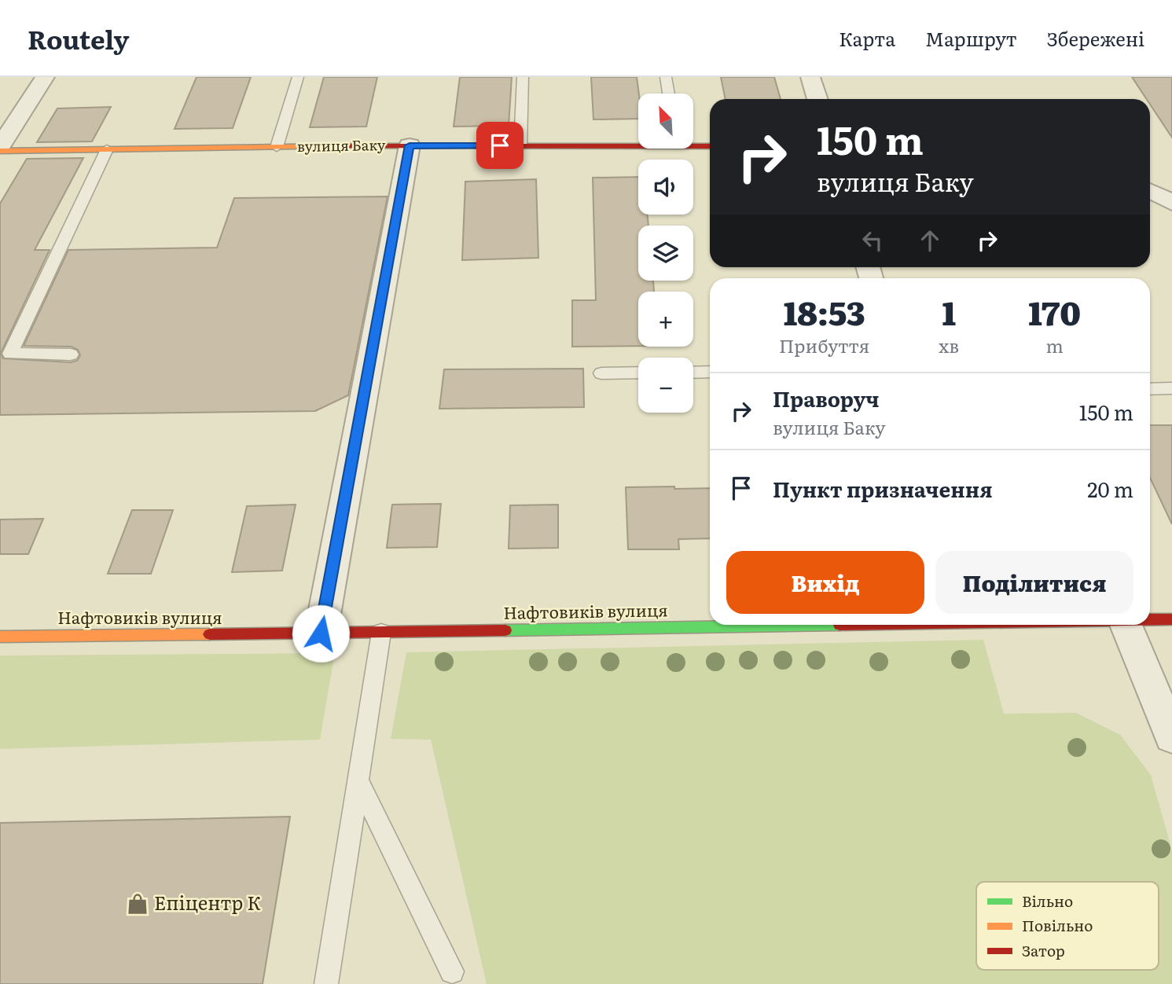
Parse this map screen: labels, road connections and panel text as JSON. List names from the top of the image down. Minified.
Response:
{"streets":{"street":["вулиця Баку","Нафтовиків вулиця"]},"places":{"shop":["Епіцентр К"]},"legend":["Вільно","Повільно","Затор"],"north":"top left","page":{"header":"Routely","nav":["Карта","Маршрут","Збережені"],"map_buttons":["+","−"],"turn":["150 m","вулиця Баку"],"eta":["18:53","Прибуття","1","хв","170","m"],"list":[{"name":"Праворуч","note":"вулиця Баку","value":"150 m"},{"name":"Пункт призначення","value":"20 m"}],"buttons":["Вихід","Поділитися"]}}
